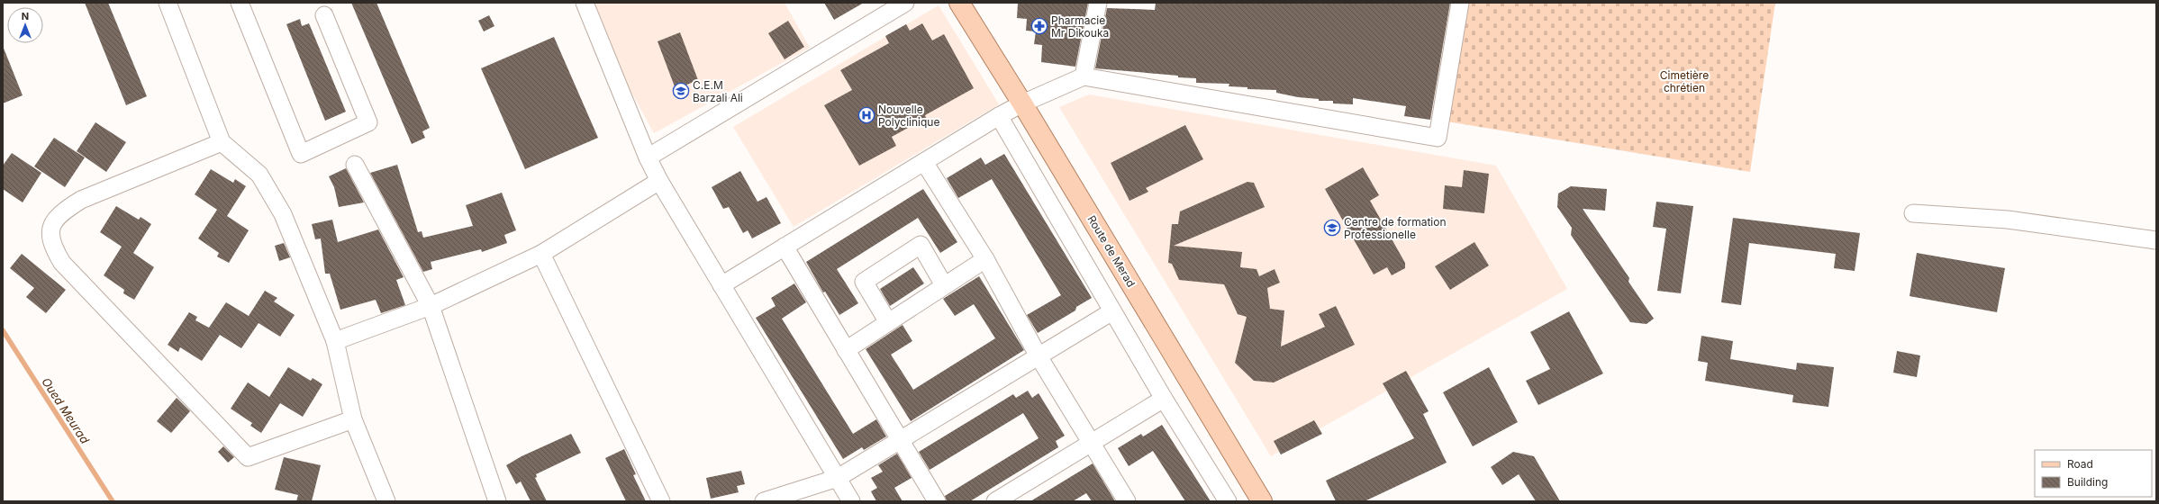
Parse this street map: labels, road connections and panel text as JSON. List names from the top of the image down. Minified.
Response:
{"streets":{"main road":["Route de Merad"]},"water":["Oued Meurad"],"parks":["Cimetière chrétien"],"places":{"pharmacy":["Pharmacie Mr Dikouka"],"school or university":["C.E.M Barzali Ali","Centre de formation Professionelle"],"hospital":["Nouvelle Polyclinique"]},"legend":["Road","Building"],"north":"top"}
